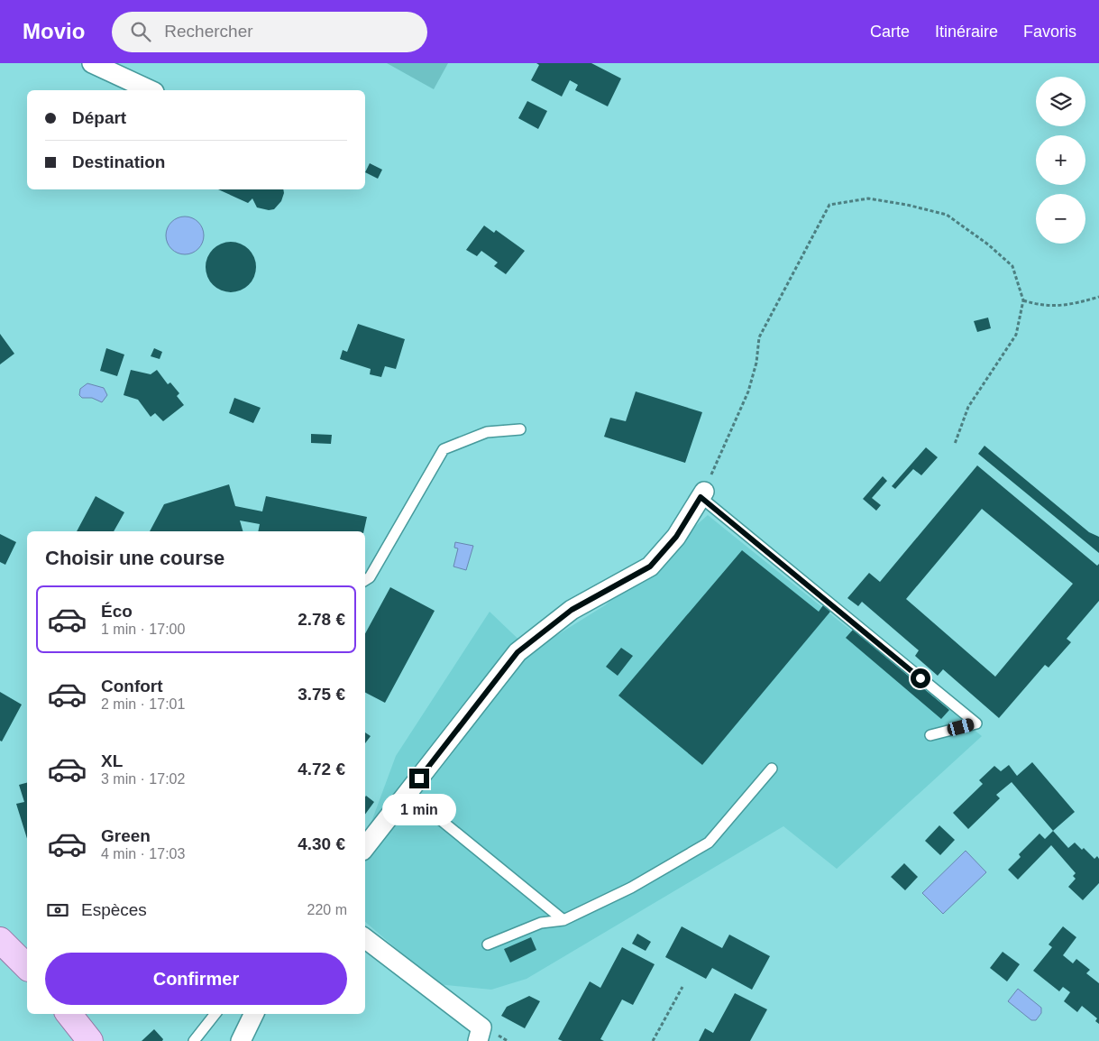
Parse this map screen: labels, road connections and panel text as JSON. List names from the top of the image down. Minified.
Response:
{"page":{"header":"Movio","search":"Rechercher","nav":["Carte","Itinéraire","Favoris"],"map_buttons":["+","−"],"banner":["Départ","Destination"],"heading":"Choisir une course","list":[{"name":"Éco","note":"1 min · 17:00","value":"2.78 €"},{"name":"Confort","note":"2 min · 17:01","value":"3.75 €"},{"name":"XL","note":"3 min · 17:02","value":"4.72 €"},{"name":"Green","note":"4 min · 17:03","value":"4.30 €"}],"bubble":"1 min","pay":["Espèces","220 m"],"buttons":"Confirmer"}}
